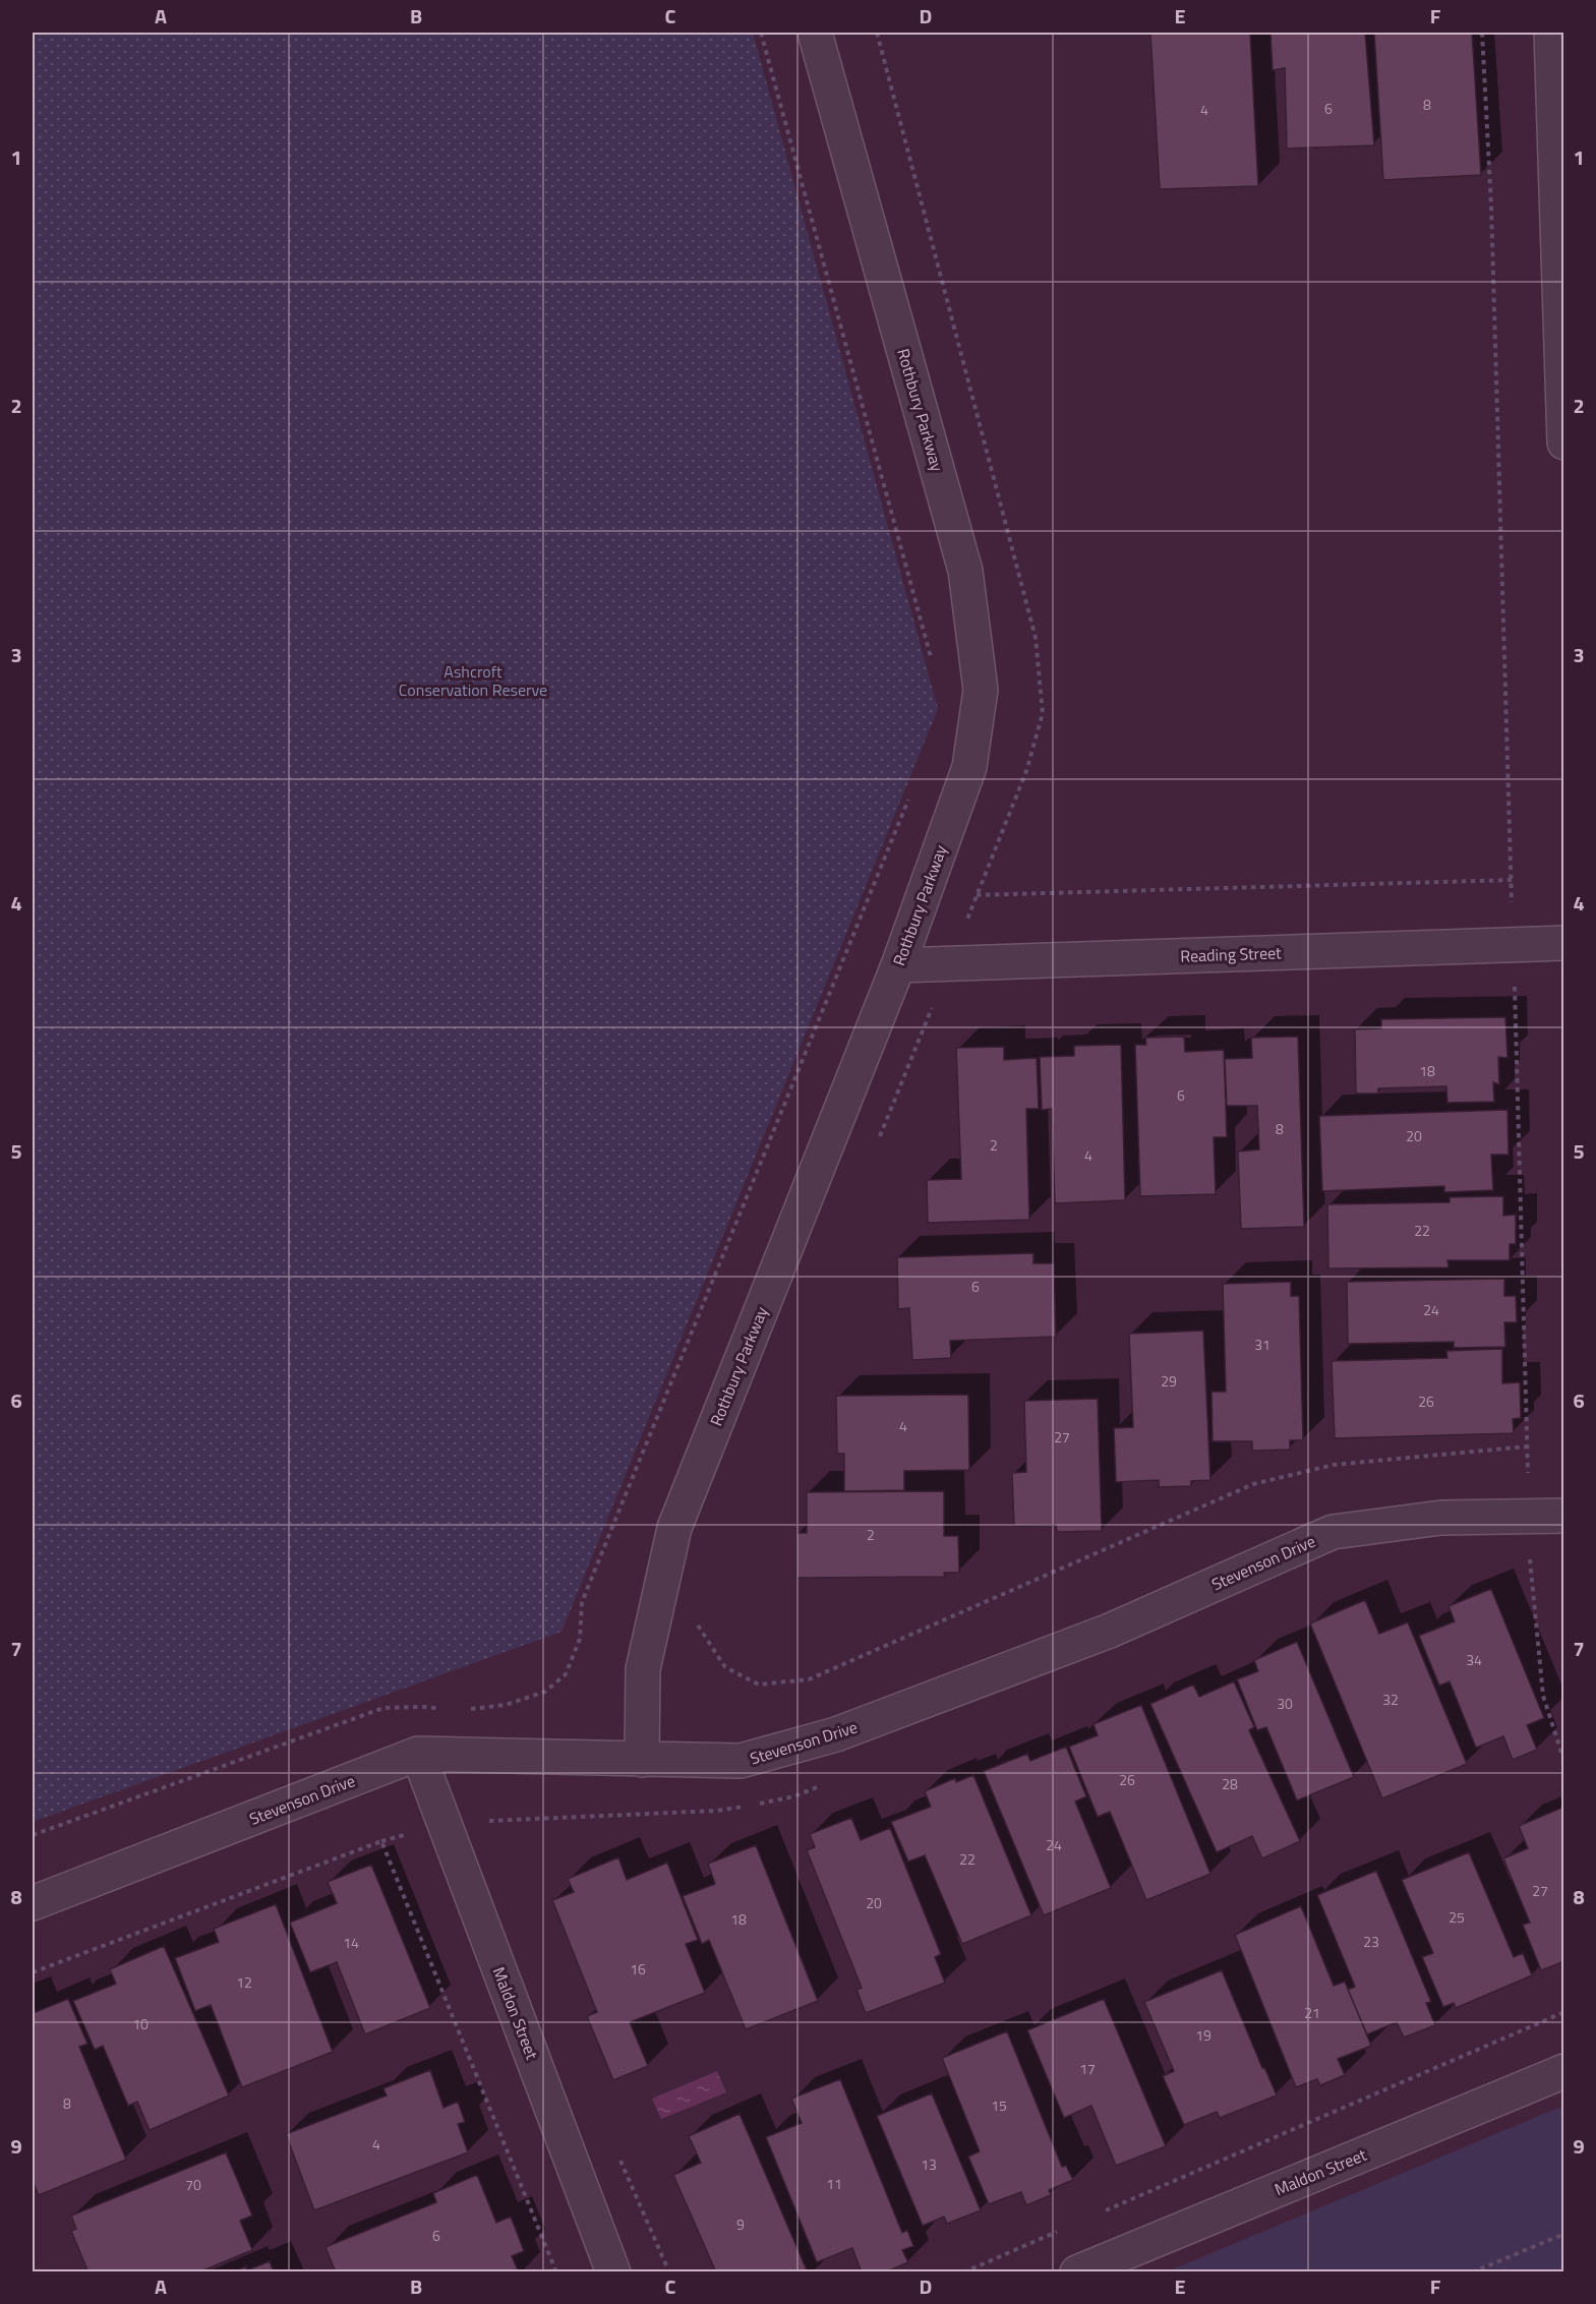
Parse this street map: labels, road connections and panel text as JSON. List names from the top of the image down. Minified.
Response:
{"streets":{"street":["Rothbury Parkway","Reading Street","Stevenson Drive","Maldon Street"]},"crossings":[["Rothbury Parkway","Reading Street"],["Rothbury Parkway","Stevenson Drive"],["Stevenson Drive","Maldon Street"]],"parks":["Ashcroft Conservation Reserve"],"house_numbers":["8","6","4","18","6","8","20","2","4","22","6","24","31","29","26","4","27","2","34","32","30","26","28","24","22","27","20","25","18","23","14","16","12","21","10","19","17","8","15","4","13","11","70","9","6"],"grid":{"columns":["A","B","C","D","E","F"],"rows":["1","2","3","4","5","6","7","8","9"]}}
